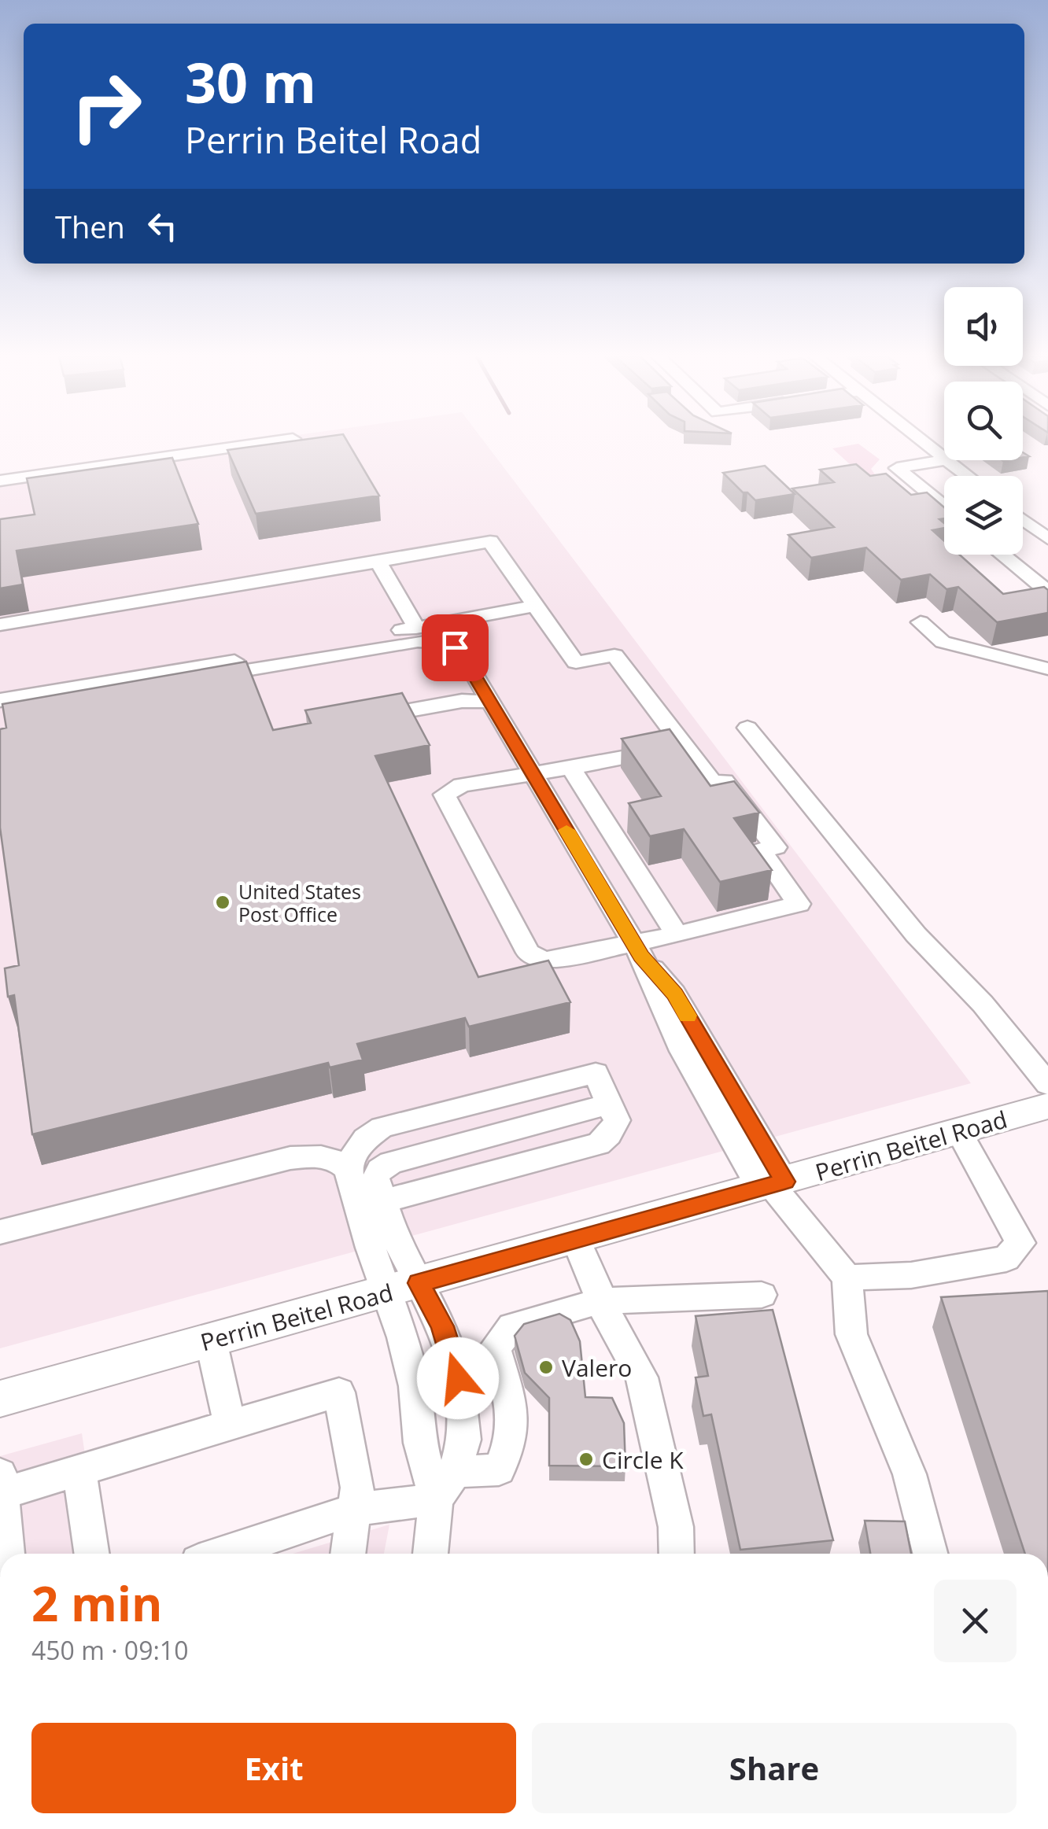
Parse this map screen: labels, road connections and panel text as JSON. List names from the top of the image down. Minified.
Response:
{"streets":{"main road":["Perrin Beitel Road"]},"places":["United States Post Office","Valero","Circle K"],"page":{"turn":["30 m","Perrin Beitel Road"],"then":"Then","heading":["2 min","450 m · 09:10"],"buttons":["Exit","Share"]}}
